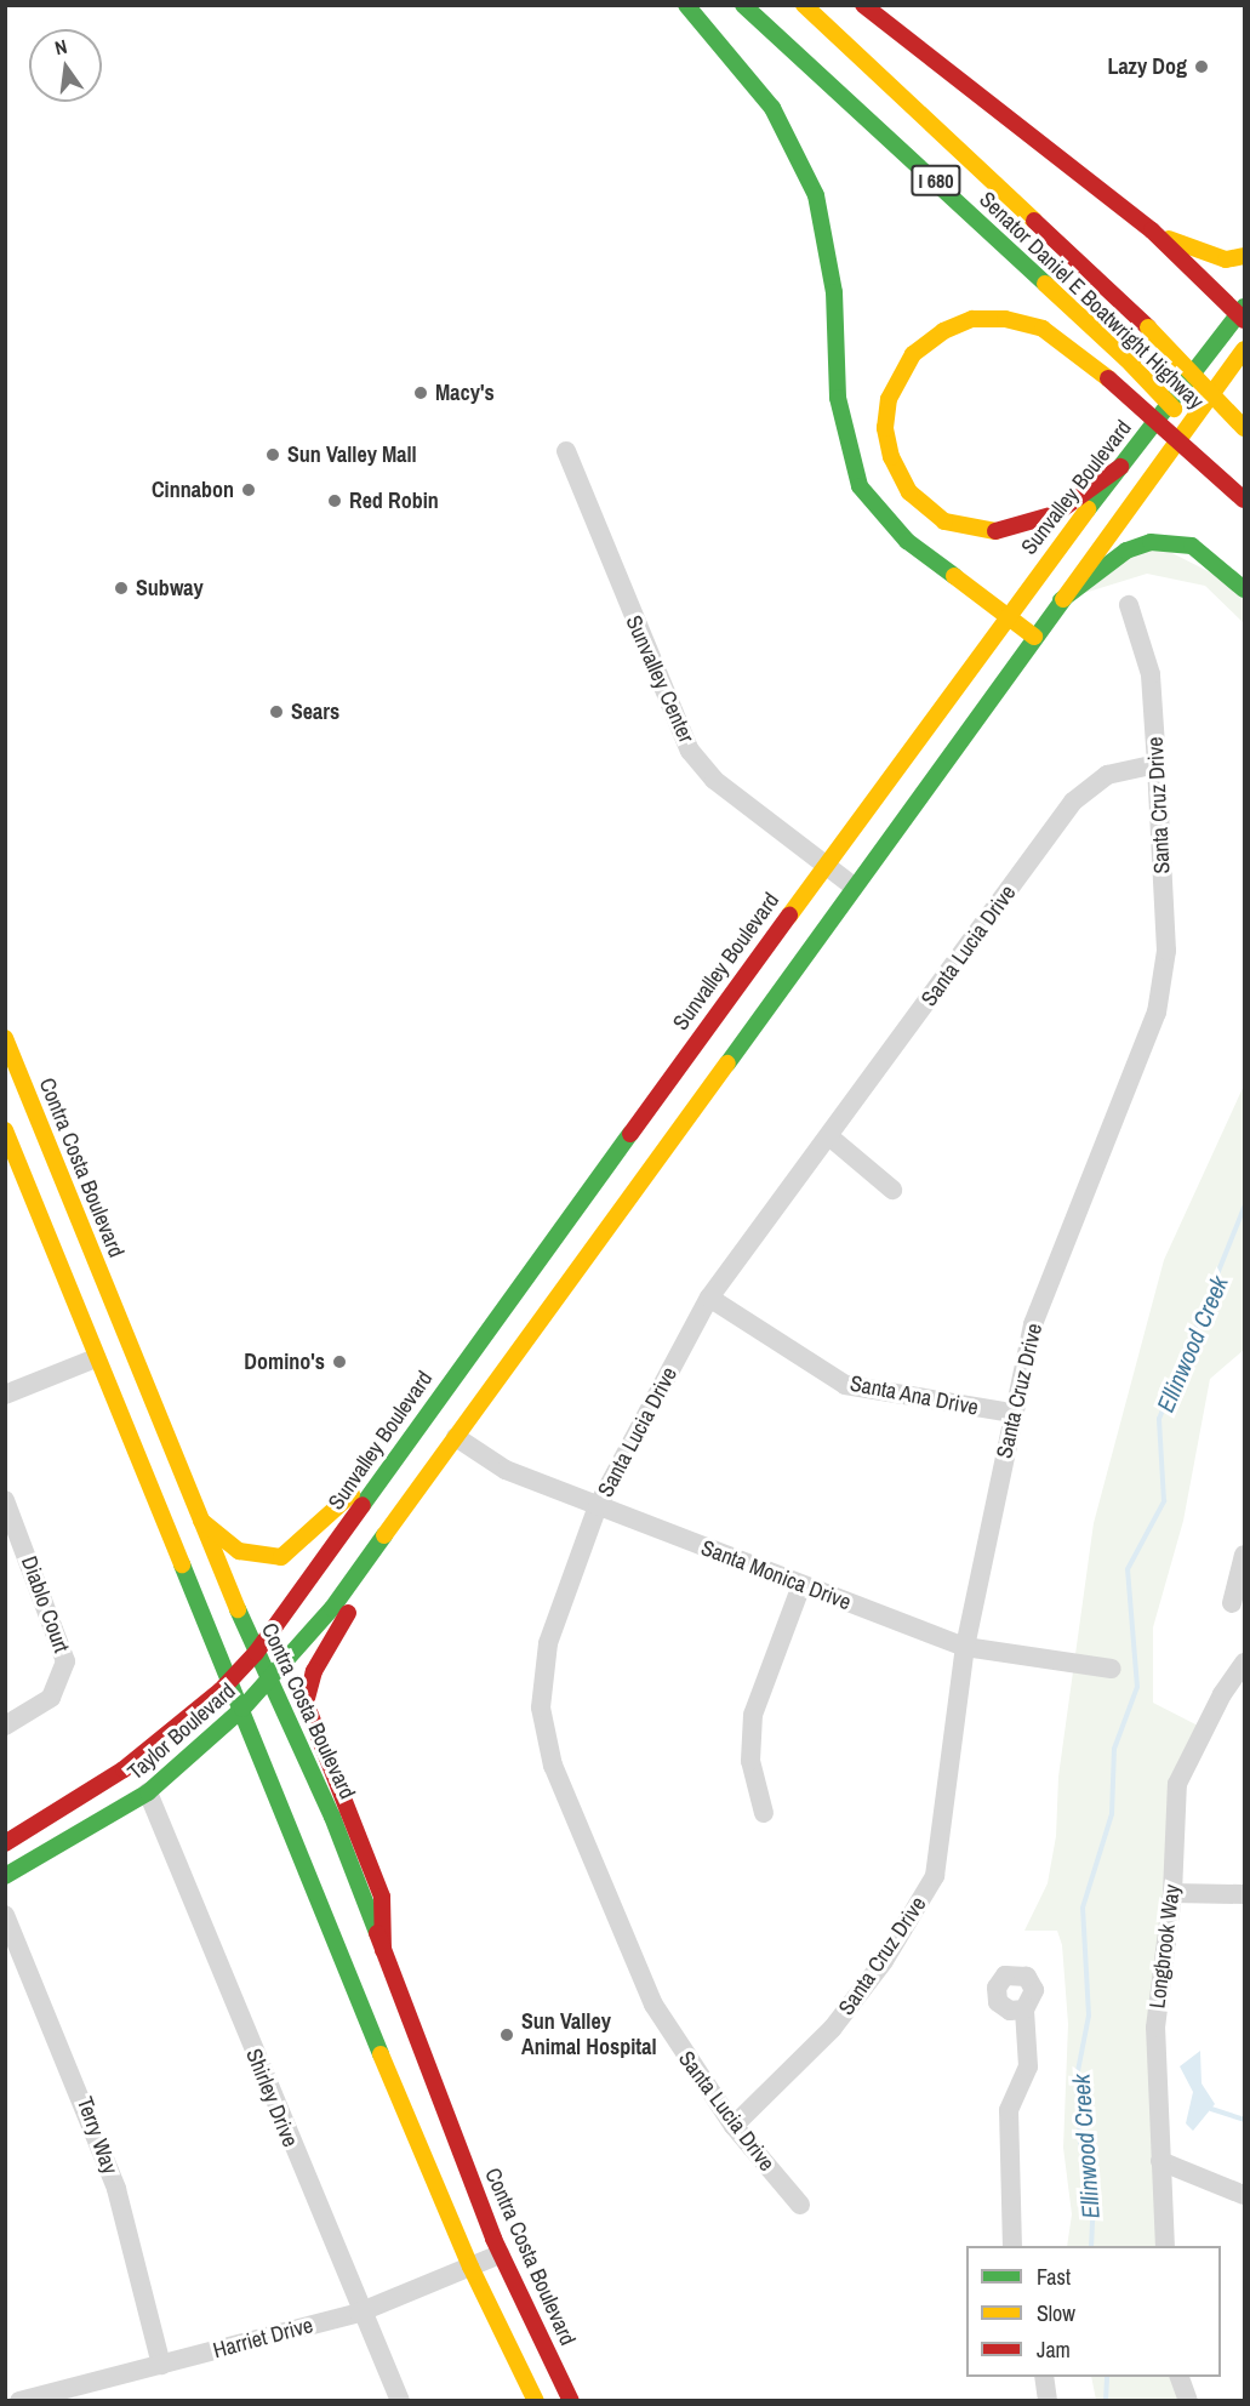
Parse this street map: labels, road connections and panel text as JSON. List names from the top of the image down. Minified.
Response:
{"streets":{"main road":["I 680","Senator Daniel E Boatwright Highway","Sunvalley Boulevard","Contra Costa Boulevard","Taylor Boulevard"],"street":["Sunvalley Center","Santa Cruz Drive","Santa Lucia Drive","Santa Ana Drive","Santa Monica Drive","Diablo Court","Longbrook Way","Shirley Drive","Terry Way","Harriet Drive"]},"crossings":[["Sunvalley Boulevard","Sunvalley Center"],["Sunvalley Boulevard","Contra Costa Boulevard"],["Sunvalley Boulevard","Taylor Boulevard"],["Santa Cruz Drive","Santa Lucia Drive"],["Santa Cruz Drive","Santa Ana Drive"],["Santa Cruz Drive","Santa Monica Drive"],["Santa Lucia Drive","Santa Ana Drive"],["Santa Lucia Drive","Santa Monica Drive"],["Contra Costa Boulevard","Taylor Boulevard"],["Contra Costa Boulevard","Harriet Drive"],["Taylor Boulevard","Shirley Drive"],["Shirley Drive","Harriet Drive"],["Terry Way","Harriet Drive"]],"water":["Ellinwood Creek"],"places":["Lazy Dog","Macy's","Sun Valley Mall","Cinnabon","Red Robin","Subway","Sears","Domino's","Sun Valley Animal Hospital"],"legend":["Fast","Slow","Jam"],"north":"top"}
